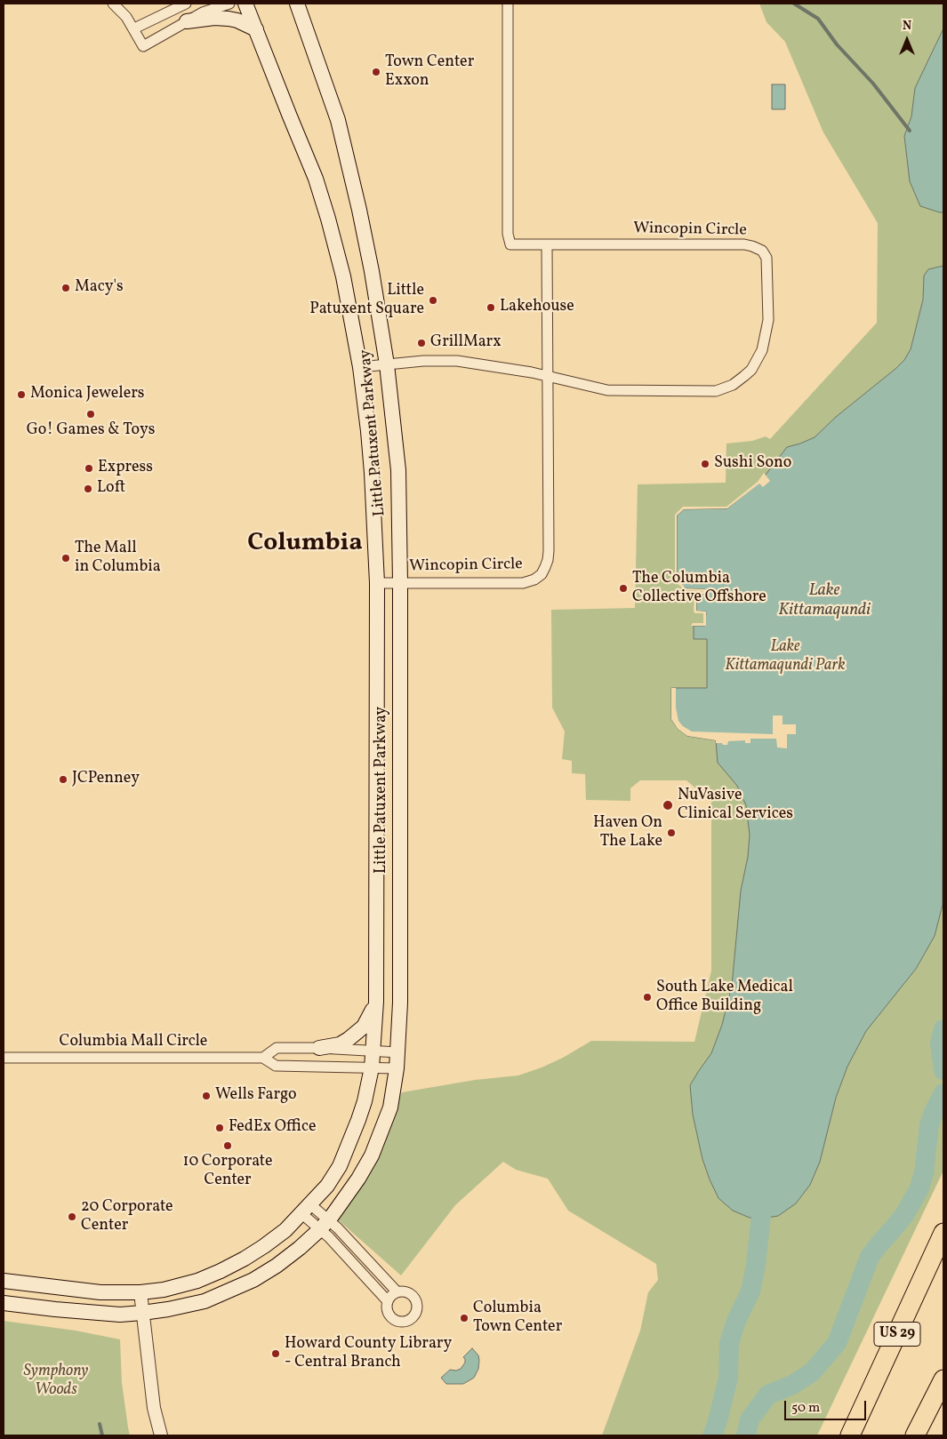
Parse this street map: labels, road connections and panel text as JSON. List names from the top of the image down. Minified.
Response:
{"streets":{"highway":["US 29"],"main road":["Little Patuxent Parkway"],"street":["Wincopin Circle","Columbia Mall Circle"]},"crossings":[["Wincopin Circle","Little Patuxent Parkway"],["Little Patuxent Parkway","Columbia Mall Circle"]],"districts":["Columbia"],"water":["Lake Kittamaqundi"],"parks":["Lake Kittamaqundi Park","Symphony Woods"],"places":["Town Center Exxon","Macy's","Little Patuxent Square","Lakehouse","GrillMarx","Monica Jewelers","Go! Games & Toys","Sushi Sono","Express","Loft","The Mall in Columbia","The Columbia Collective Offshore","JCPenney","NuVasive Clinical Services","Haven On The Lake","South Lake Medical Office Building","Wells Fargo","FedEx Office","10 Corporate Center","20 Corporate Center","Columbia Town Center","Howard County Library - Central Branch"],"scale_bar":"50 m","north":"top"}
